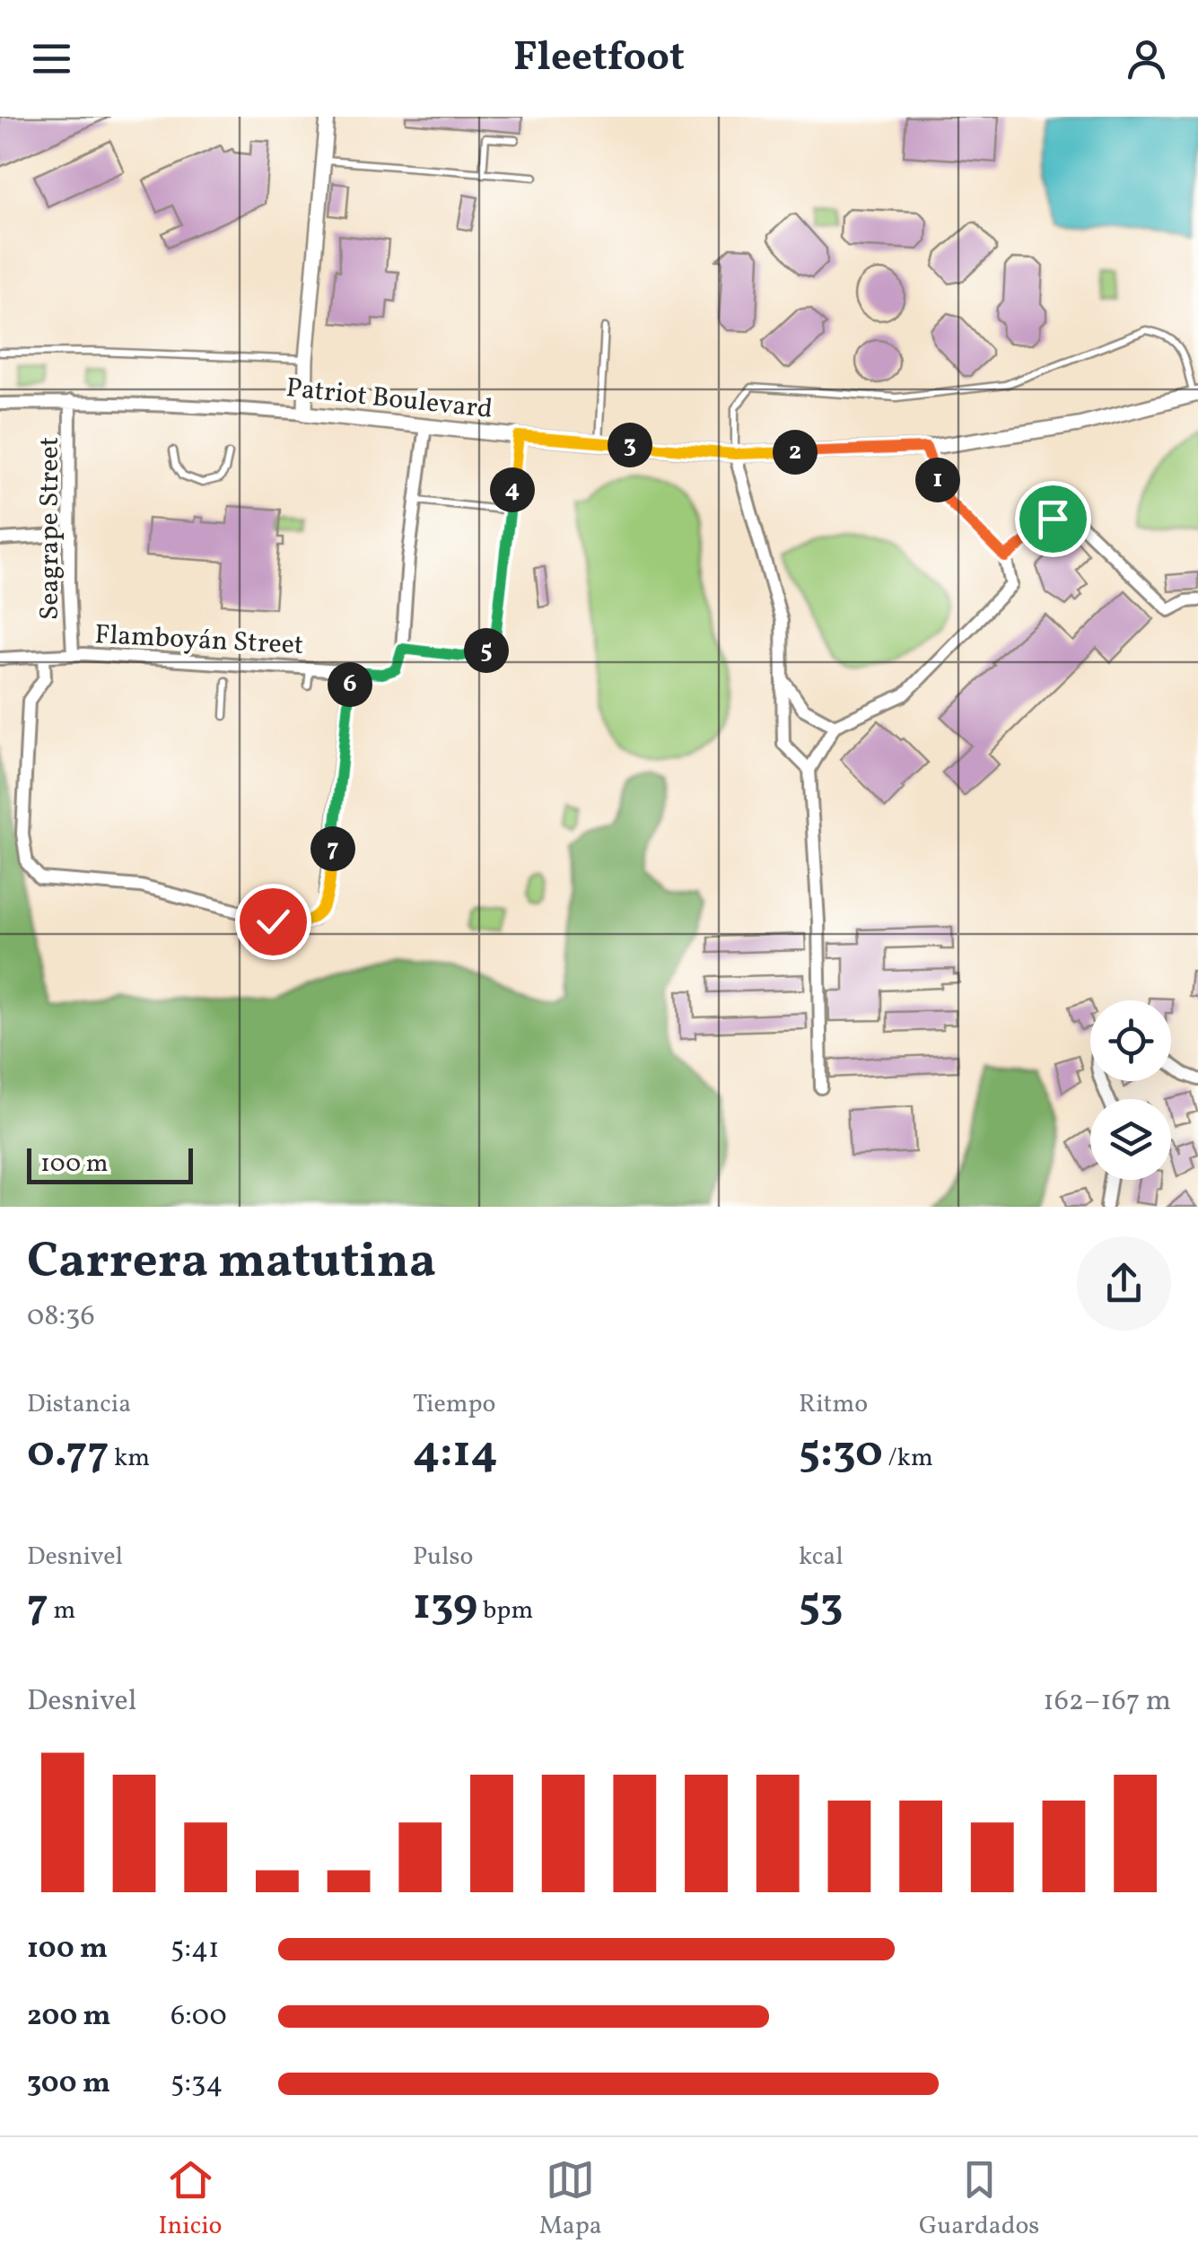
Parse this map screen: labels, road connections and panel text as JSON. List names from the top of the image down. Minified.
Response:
{"streets":{"street":["Patriot Boulevard","Seagrape Street","Flamboyán Street"]},"crossings":[["Patriot Boulevard","Seagrape Street"],["Seagrape Street","Flamboyán Street"]],"scale_bar":"100 m","page":{"header":"Fleetfoot","pins":["3","2","1","4","5","6","7"],"scale":"100 m","heading":["Carrera matutina","08:36"],"stats":[["Distancia","0.77 km"],["Tiempo","4:14"],["Ritmo","5:30 /km"],["Desnivel","7 m"],["Pulso","139 bpm"],["kcal","53"]],"chart":["Desnivel","162–167 m"],"list":[{"name":"100 m","note":"5:41"},{"name":"200 m","note":"6:00"},{"name":"300 m","note":"5:34"}],"tabs":["Inicio","Mapa","Guardados"]}}
